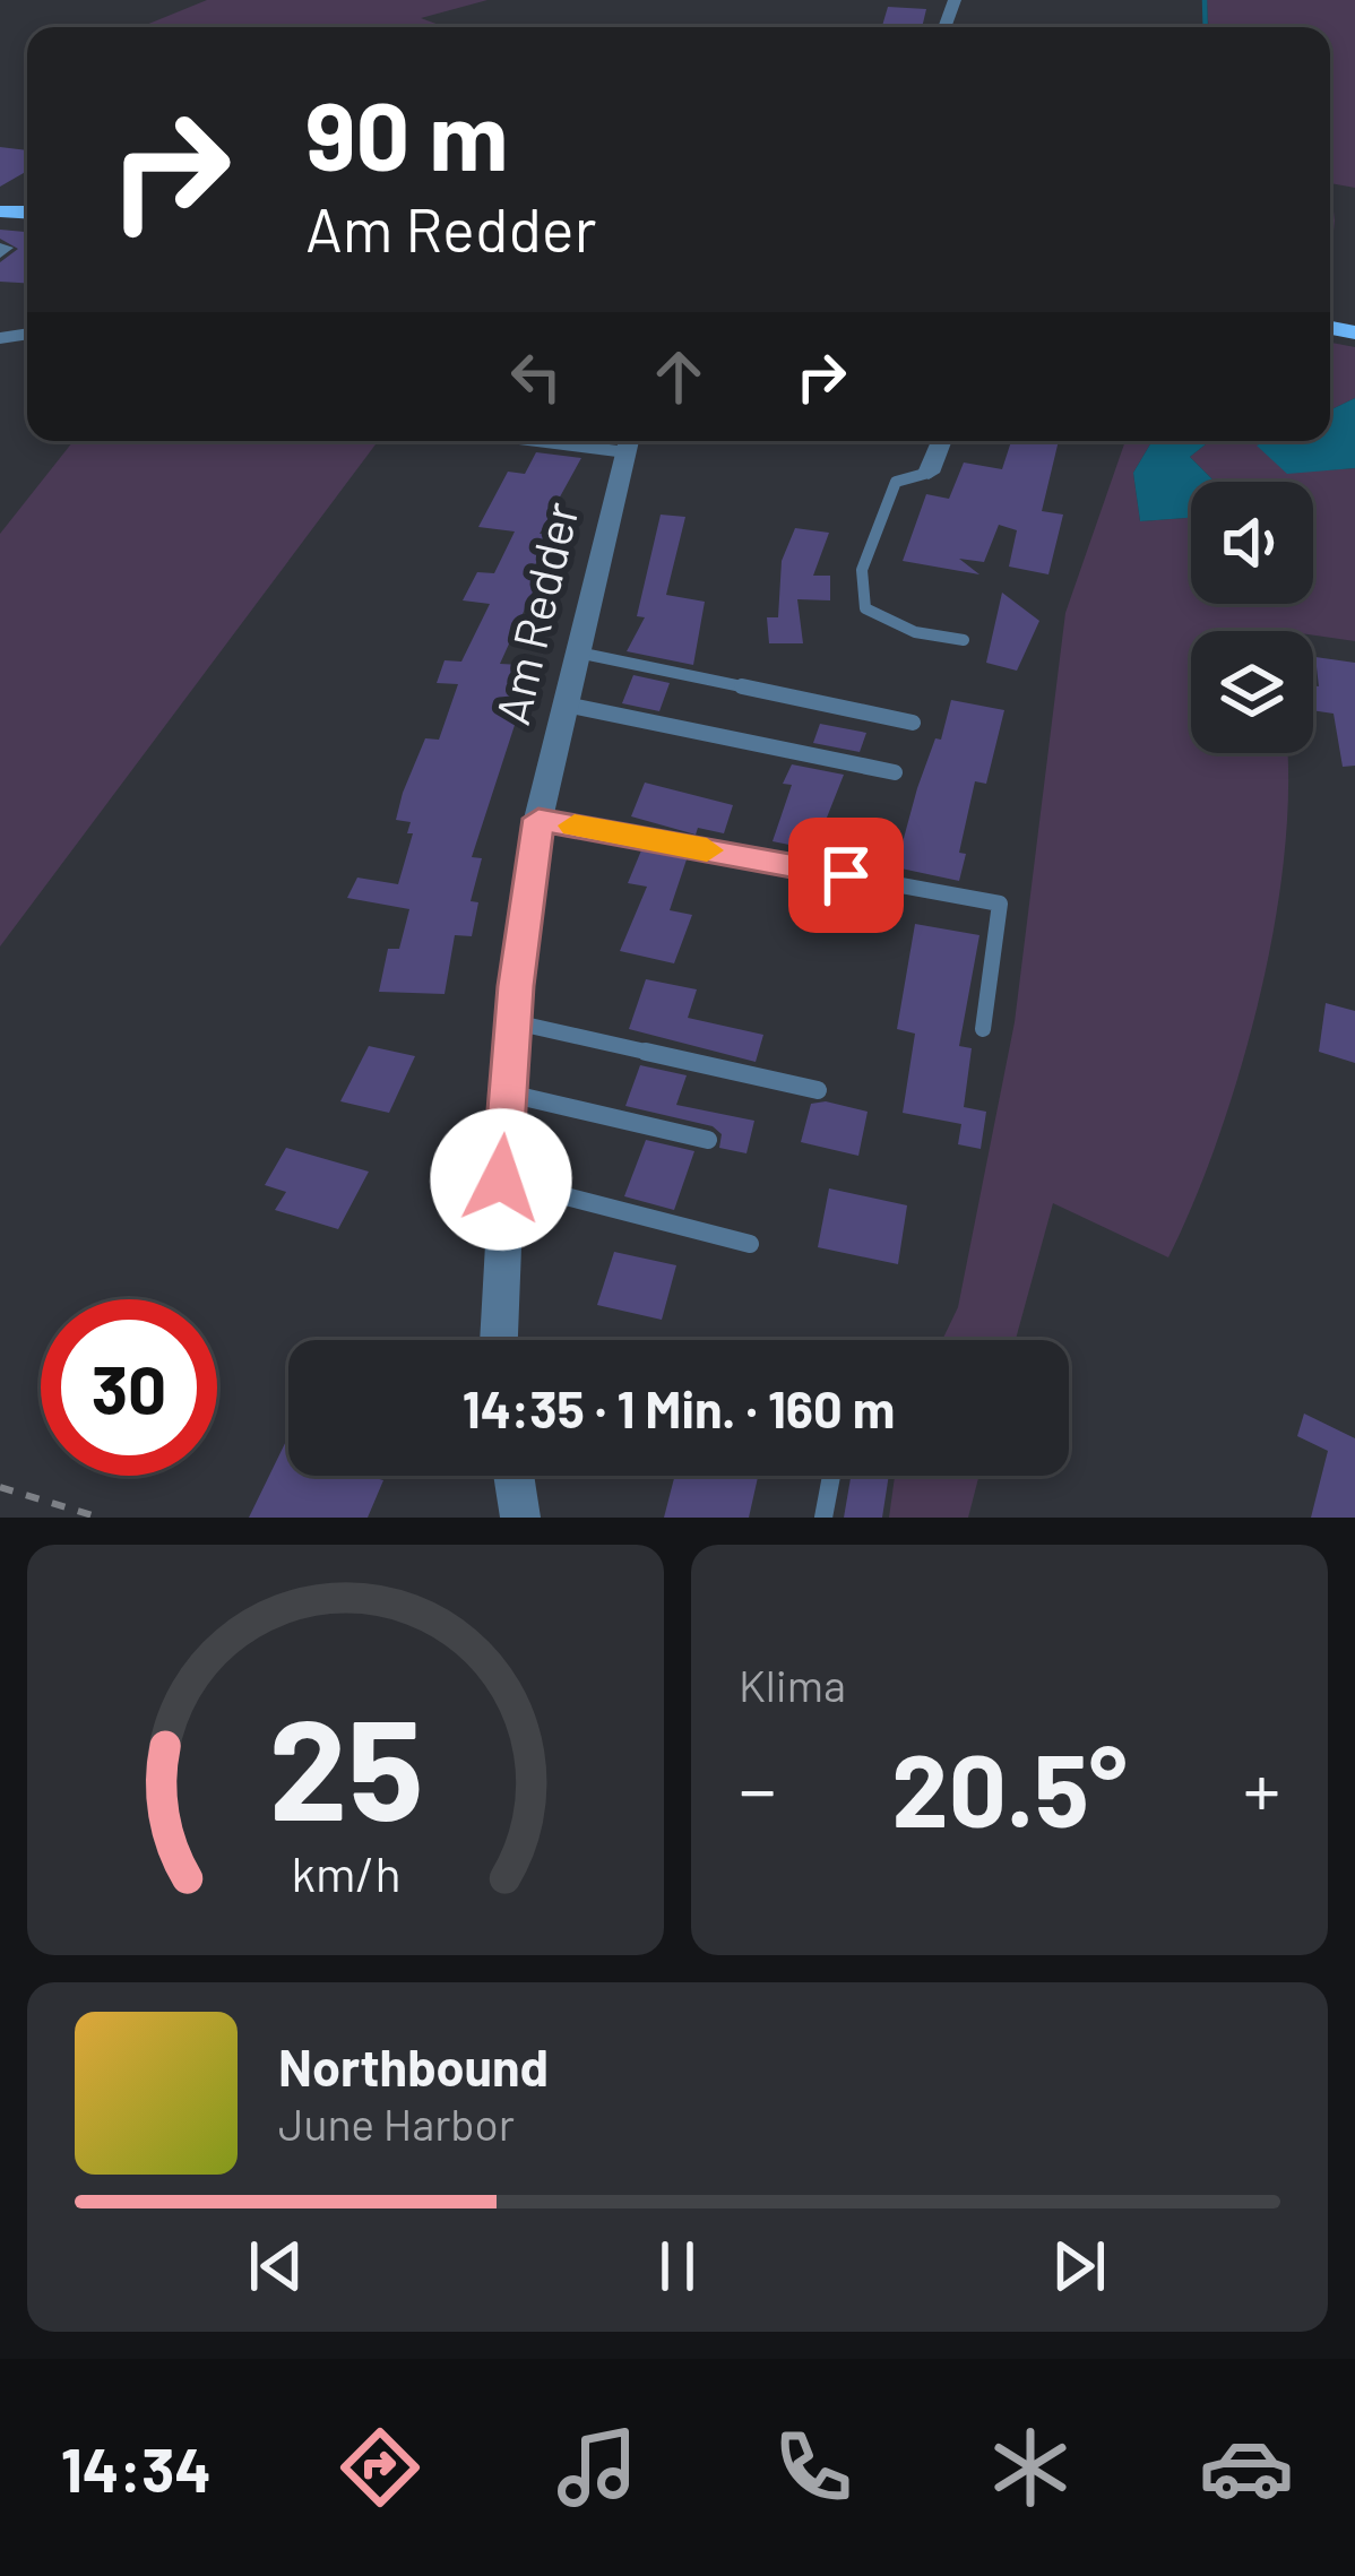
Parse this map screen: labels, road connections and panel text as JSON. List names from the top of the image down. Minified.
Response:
{"streets":{"street":["Am Redder"]},"page":{"turn":["90 m","Am Redder"],"limit":"30","trip":"14:35 · 1 Min. · 160 m","tile":"Klima","heat":["−","20.5°","+"],"song":["Northbound","June Harbor"],"tabs":"14:34","gauge":["25","km/h"]}}
